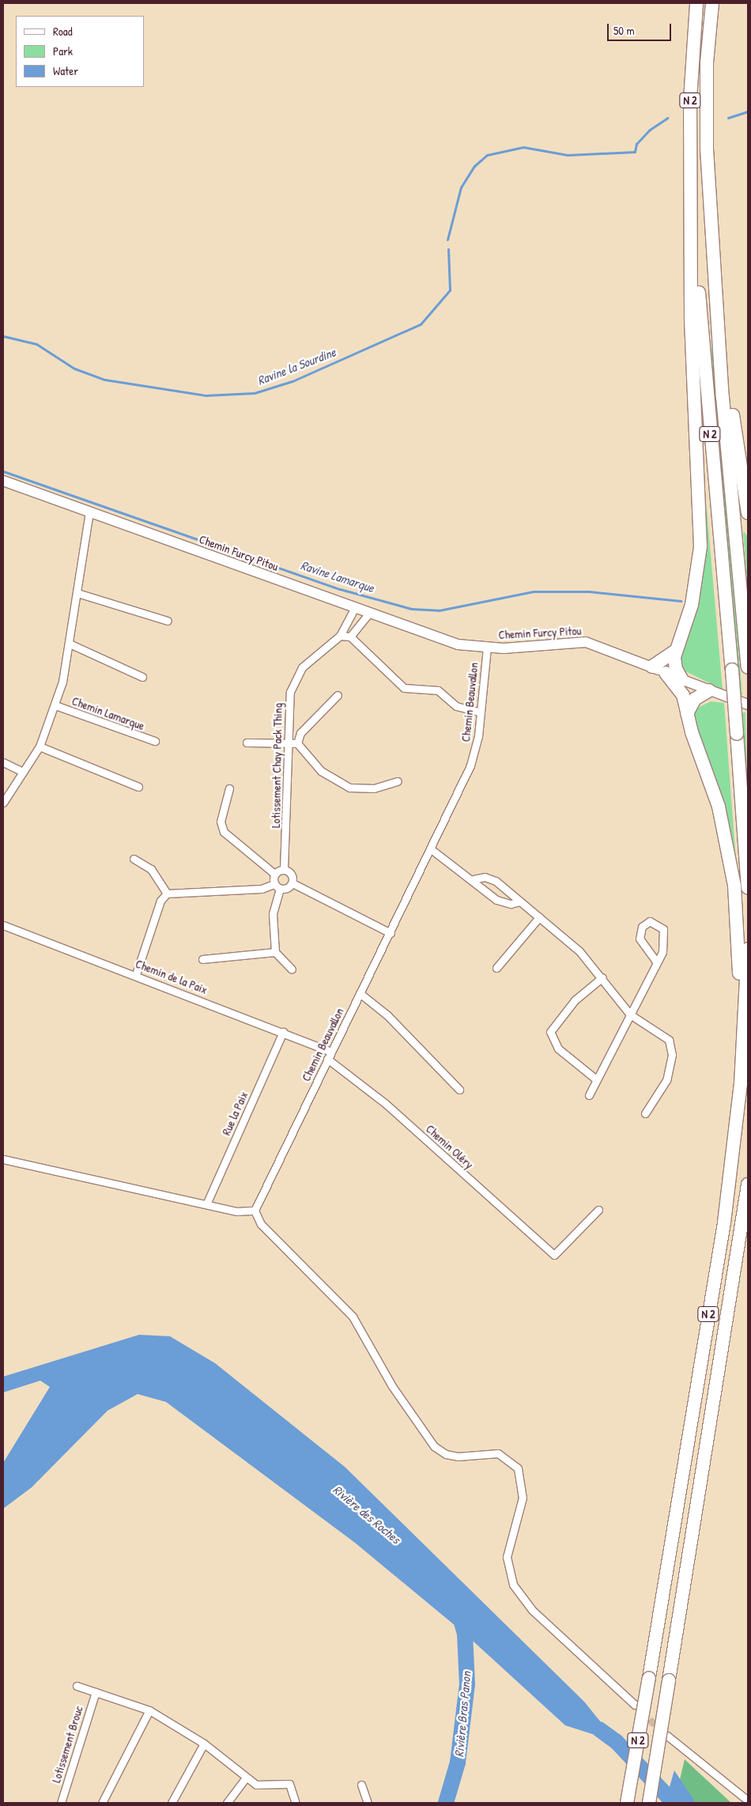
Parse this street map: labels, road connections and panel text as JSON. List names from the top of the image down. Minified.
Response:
{"streets":{"highway":["N 2"],"street":["Chemin Furcy Pitou","Chemin Beauvallon","Chemin Lamarque","Lotissement Chay Pack Thing","Chemin de la Paix","Rue la Paix","Chemin Oléry","Lotissement Brouc"]},"crossings":[["Chemin Furcy Pitou","Chemin Beauvallon"],["Chemin Furcy Pitou","Chemin Lamarque"],["Chemin Furcy Pitou","Lotissement Chay Pack Thing"],["Chemin Beauvallon","Chemin de la Paix"],["Chemin Beauvallon","Chemin Oléry"],["Chemin de la Paix","Rue la Paix"]],"water":["Ravine la Sourdine","Ravine Lamarque","Rivière des Roches","Rivière Bras Panon"],"legend":["Road","Park","Water"],"scale_bar":"50 m"}
